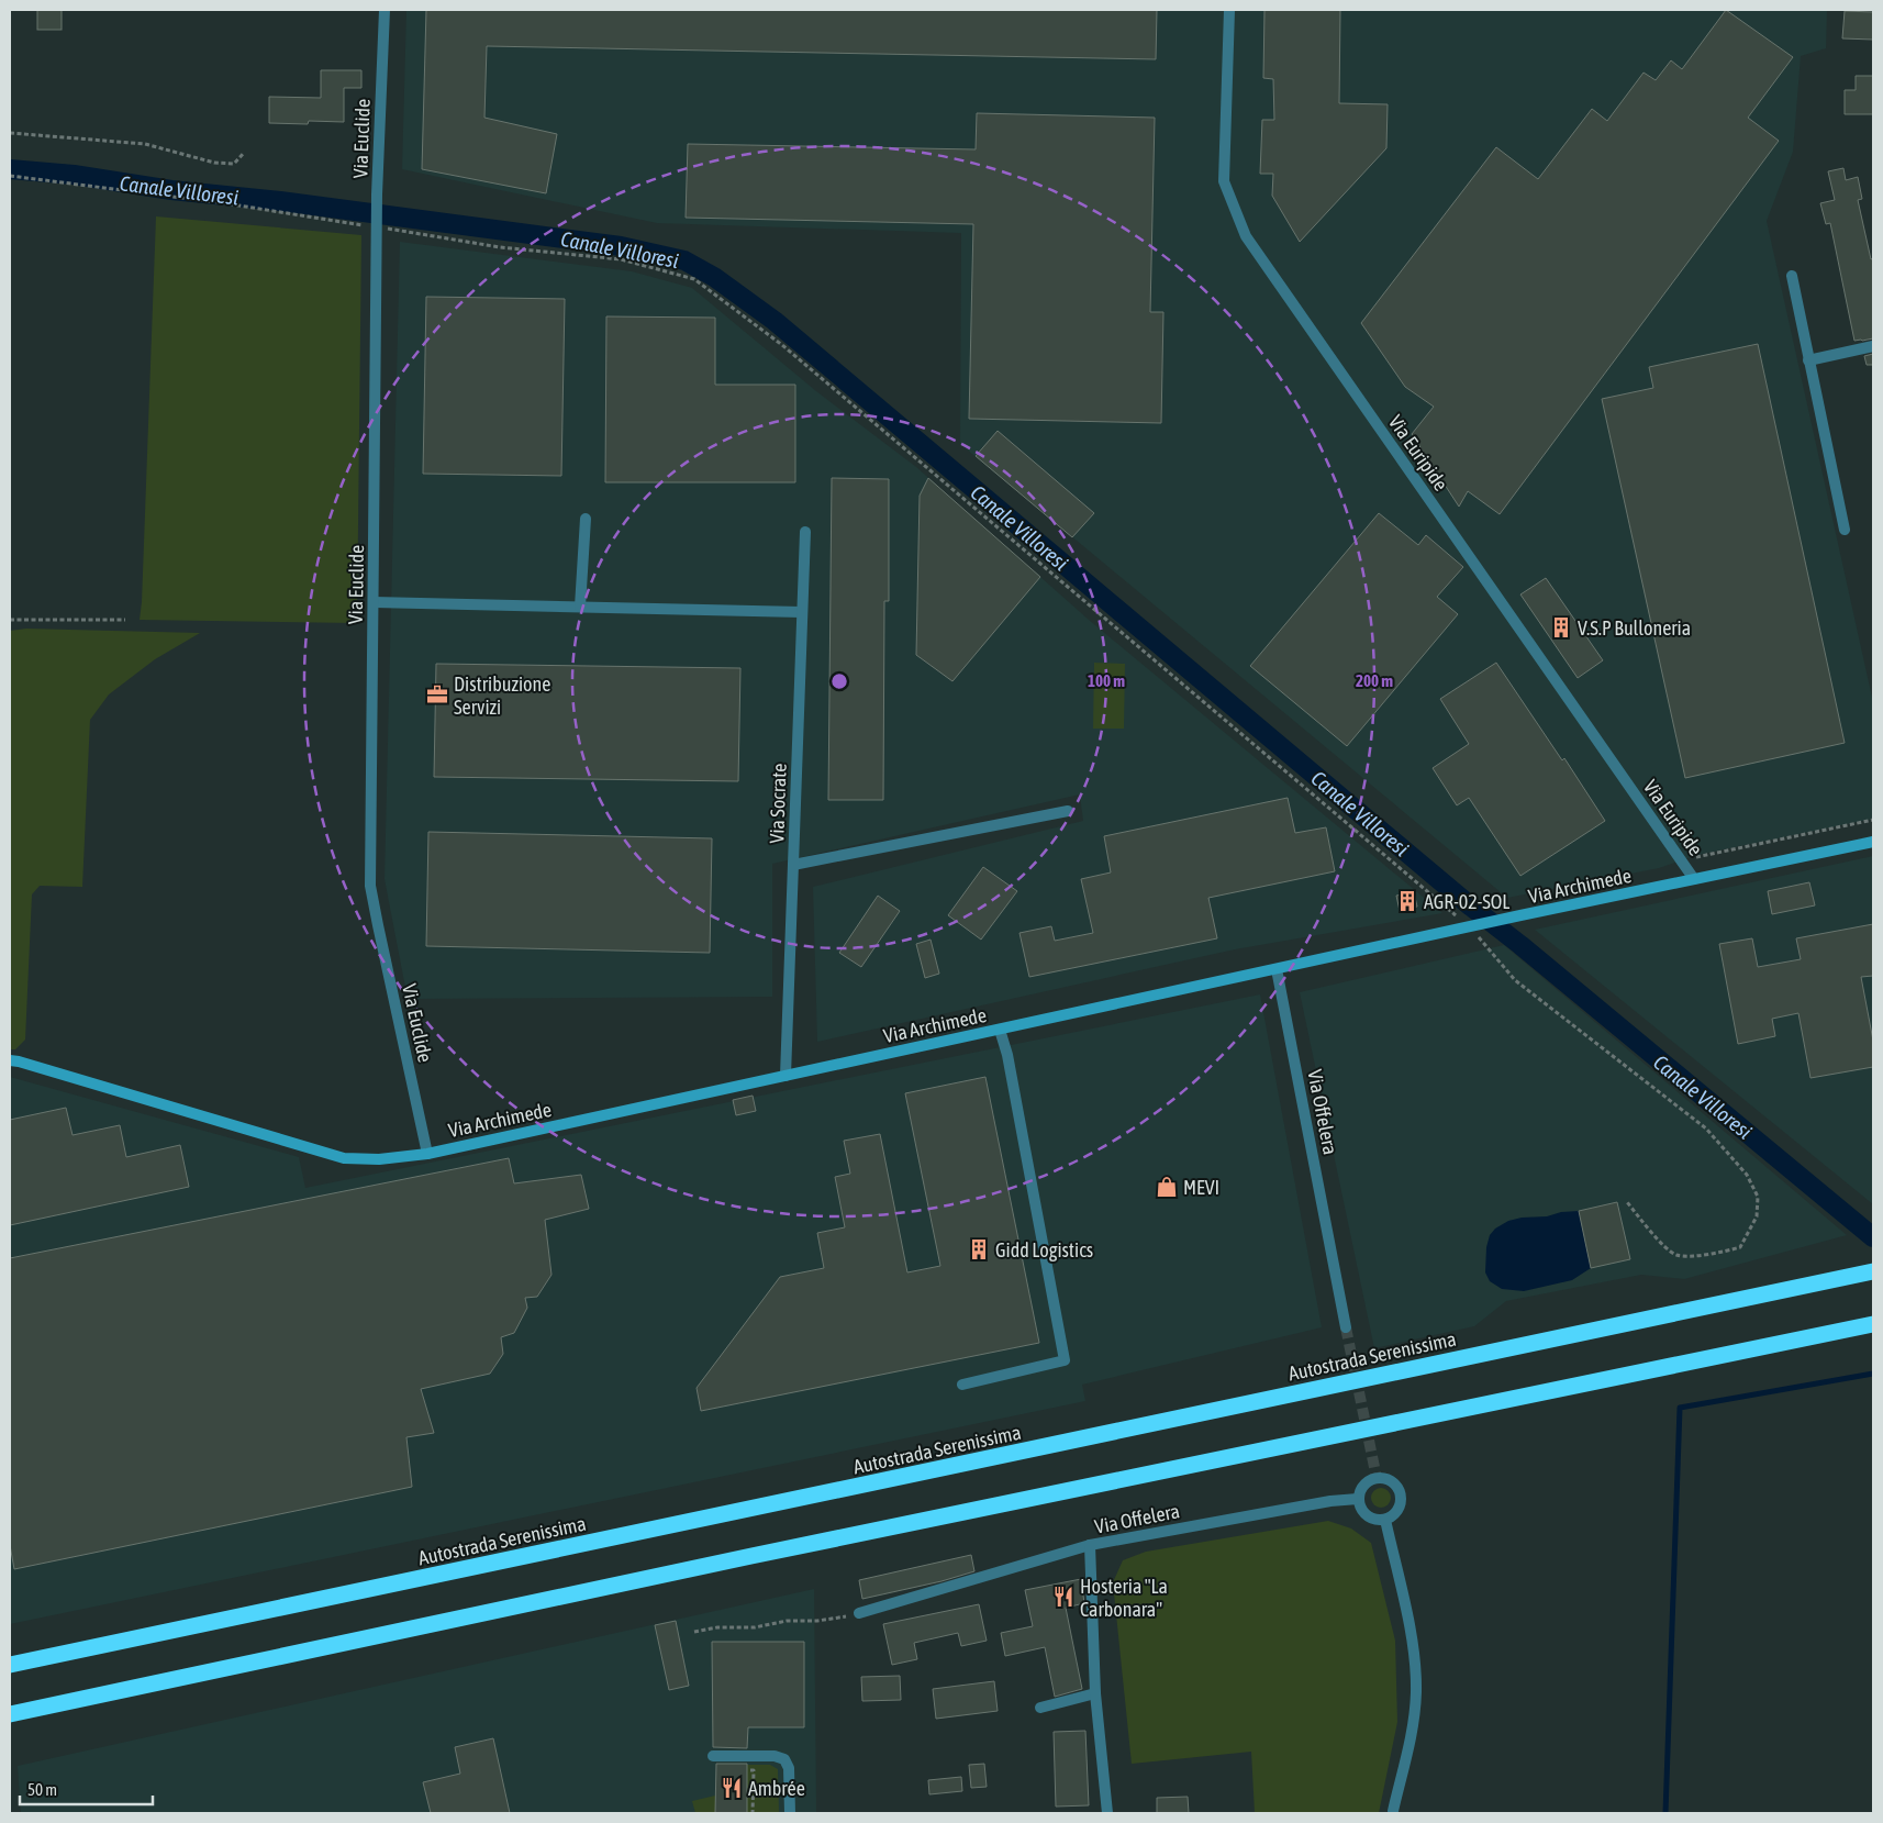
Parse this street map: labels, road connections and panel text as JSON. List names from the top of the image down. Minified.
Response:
{"streets":{"highway":["Autostrada Serenissima"],"street":["Via Euclide","Via Euripide","Via Socrate","Via Archimede","Via Offelera"]},"crossings":[["Via Euclide","Via Archimede"],["Via Euripide","Via Archimede"],["Via Socrate","Via Archimede"],["Via Archimede","Via Offelera"]],"water":["Canale Villoresi"],"places":{"building":["V.S.P Bulloneria","AGR-02-SOL","Gidd Logistics"],"office":["Distribuzione Servizi"],"shop":["MEVI"],"restaurant":["Hosteria \"La Carbonara\"","Ambrée"]},"scale_bar":"50 m","rings":["100 m","200 m"]}
